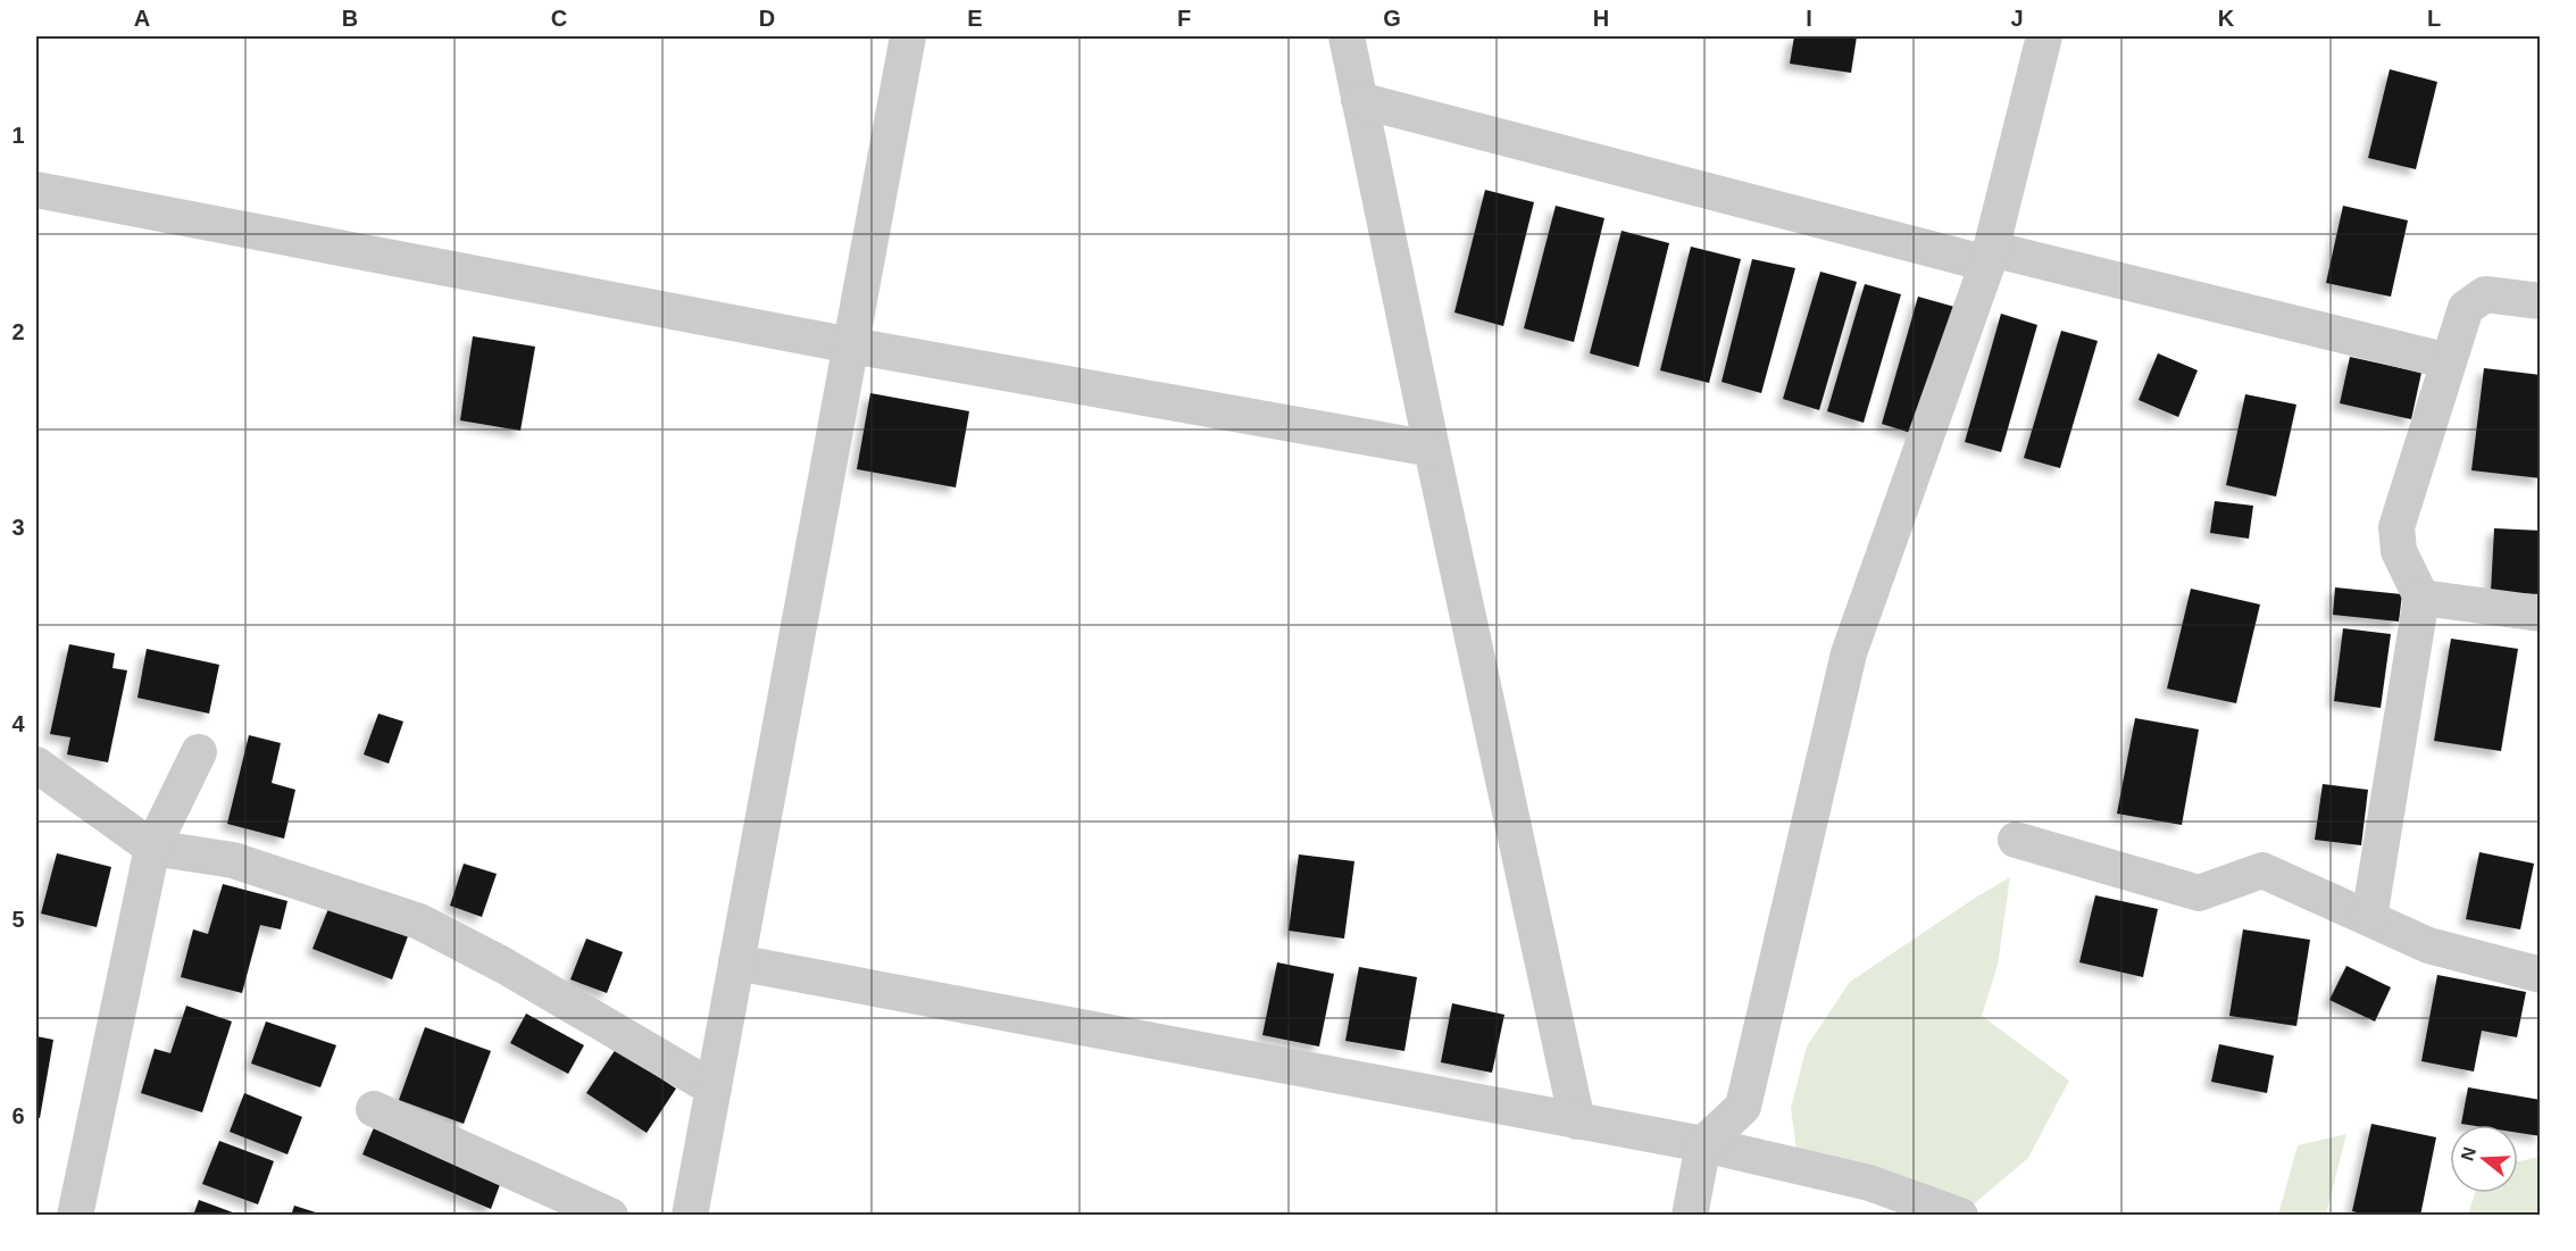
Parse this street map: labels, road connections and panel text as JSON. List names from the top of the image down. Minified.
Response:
{"north":"left","grid":{"columns":["A","B","C","D","E","F","G","H","I","J","K","L"],"rows":["1","2","3","4","5","6"]}}
